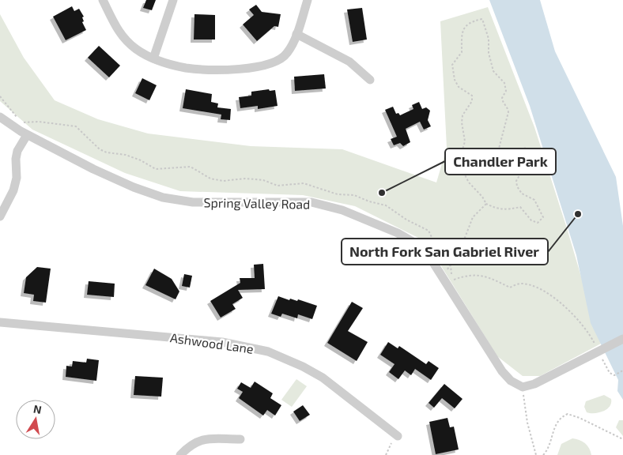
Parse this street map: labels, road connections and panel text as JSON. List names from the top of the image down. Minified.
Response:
{"streets":{"street":["Spring Valley Road","Ashwood Lane"]},"places":["Chandler Park","North Fork San Gabriel River"],"north":"top"}
